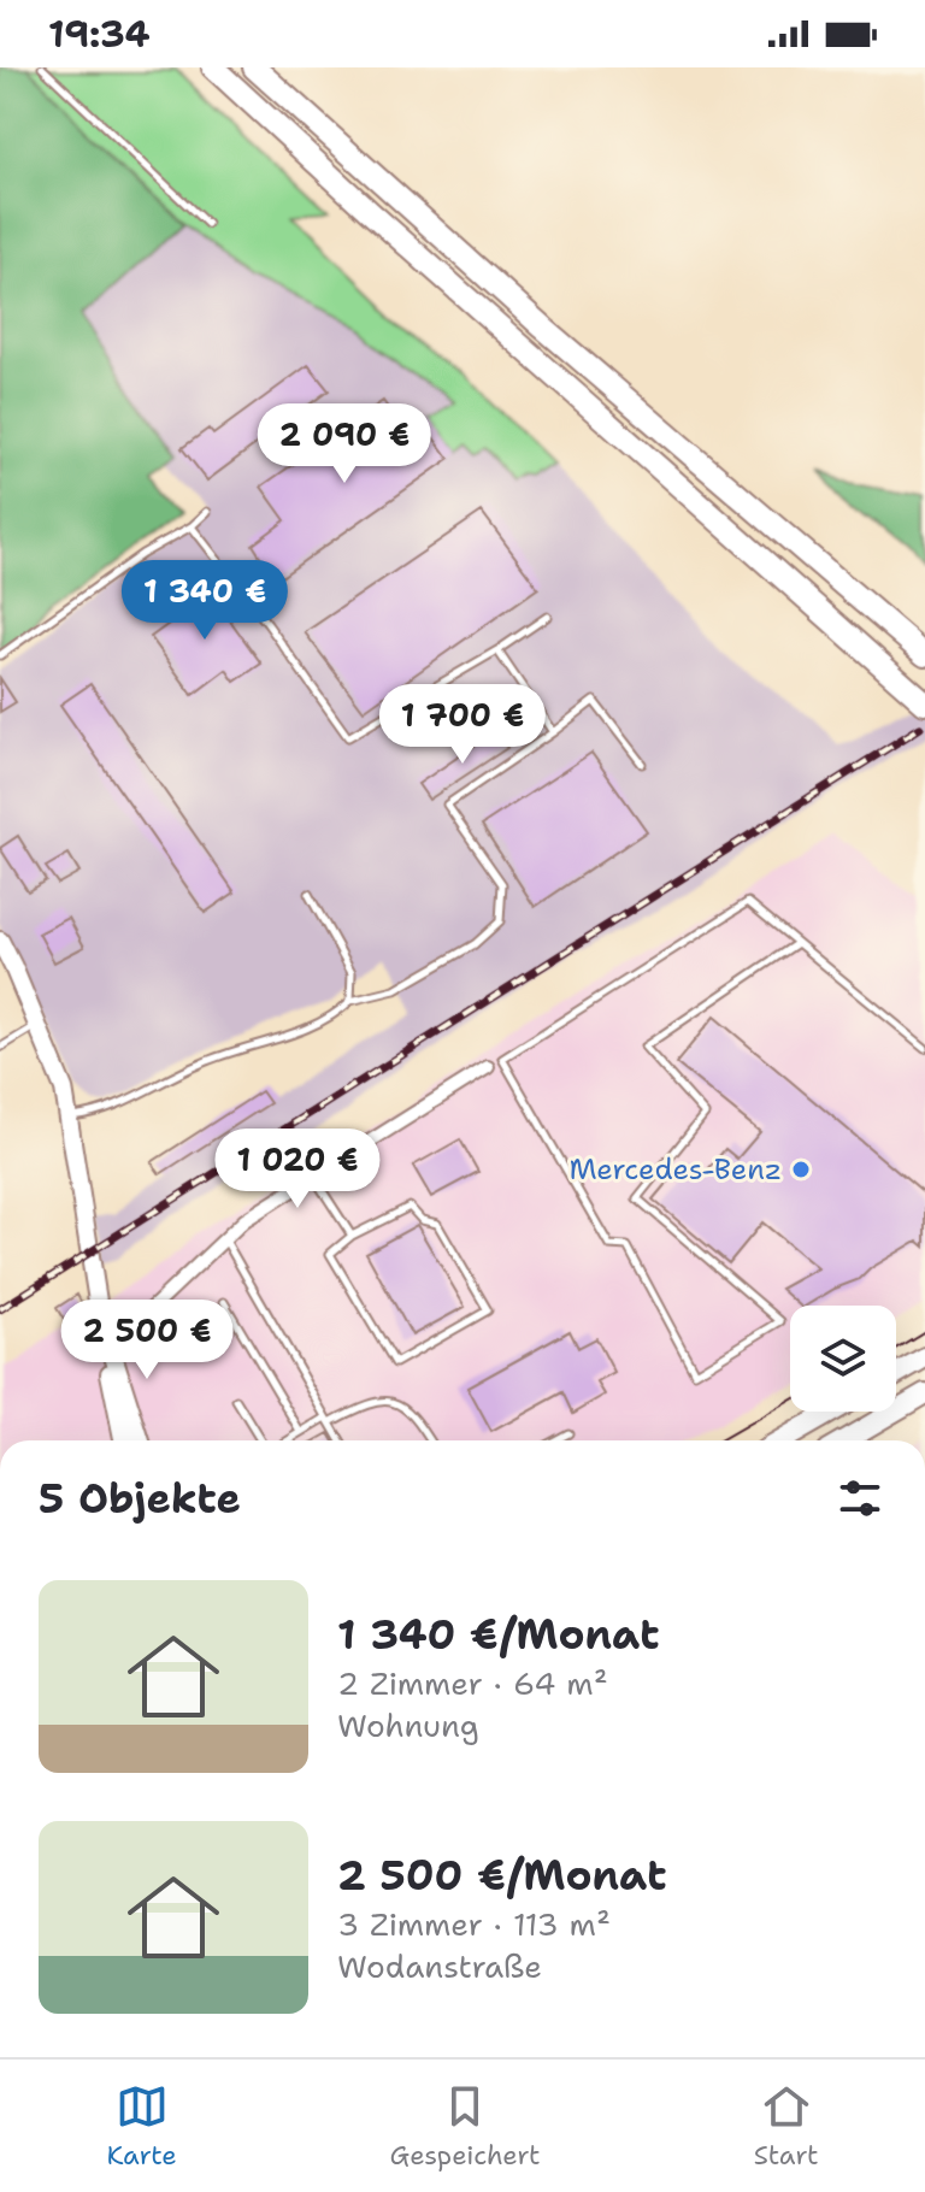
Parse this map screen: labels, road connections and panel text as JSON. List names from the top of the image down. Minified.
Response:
{"places":["Mercedes-Benz"],"page":{"status":"19:34","price":["2 090 €","1 340 €","1 700 €","1 020 €","2 500 €"],"heading":"5 Objekte","list":[{"name":"1 340 €/Monat","note":"2 Zimmer · 64 m² · Wohnung"},{"name":"2 500 €/Monat","note":"3 Zimmer · 113 m² · Wodanstraße"}],"tabs":["Karte","Gespeichert","Start"]}}
